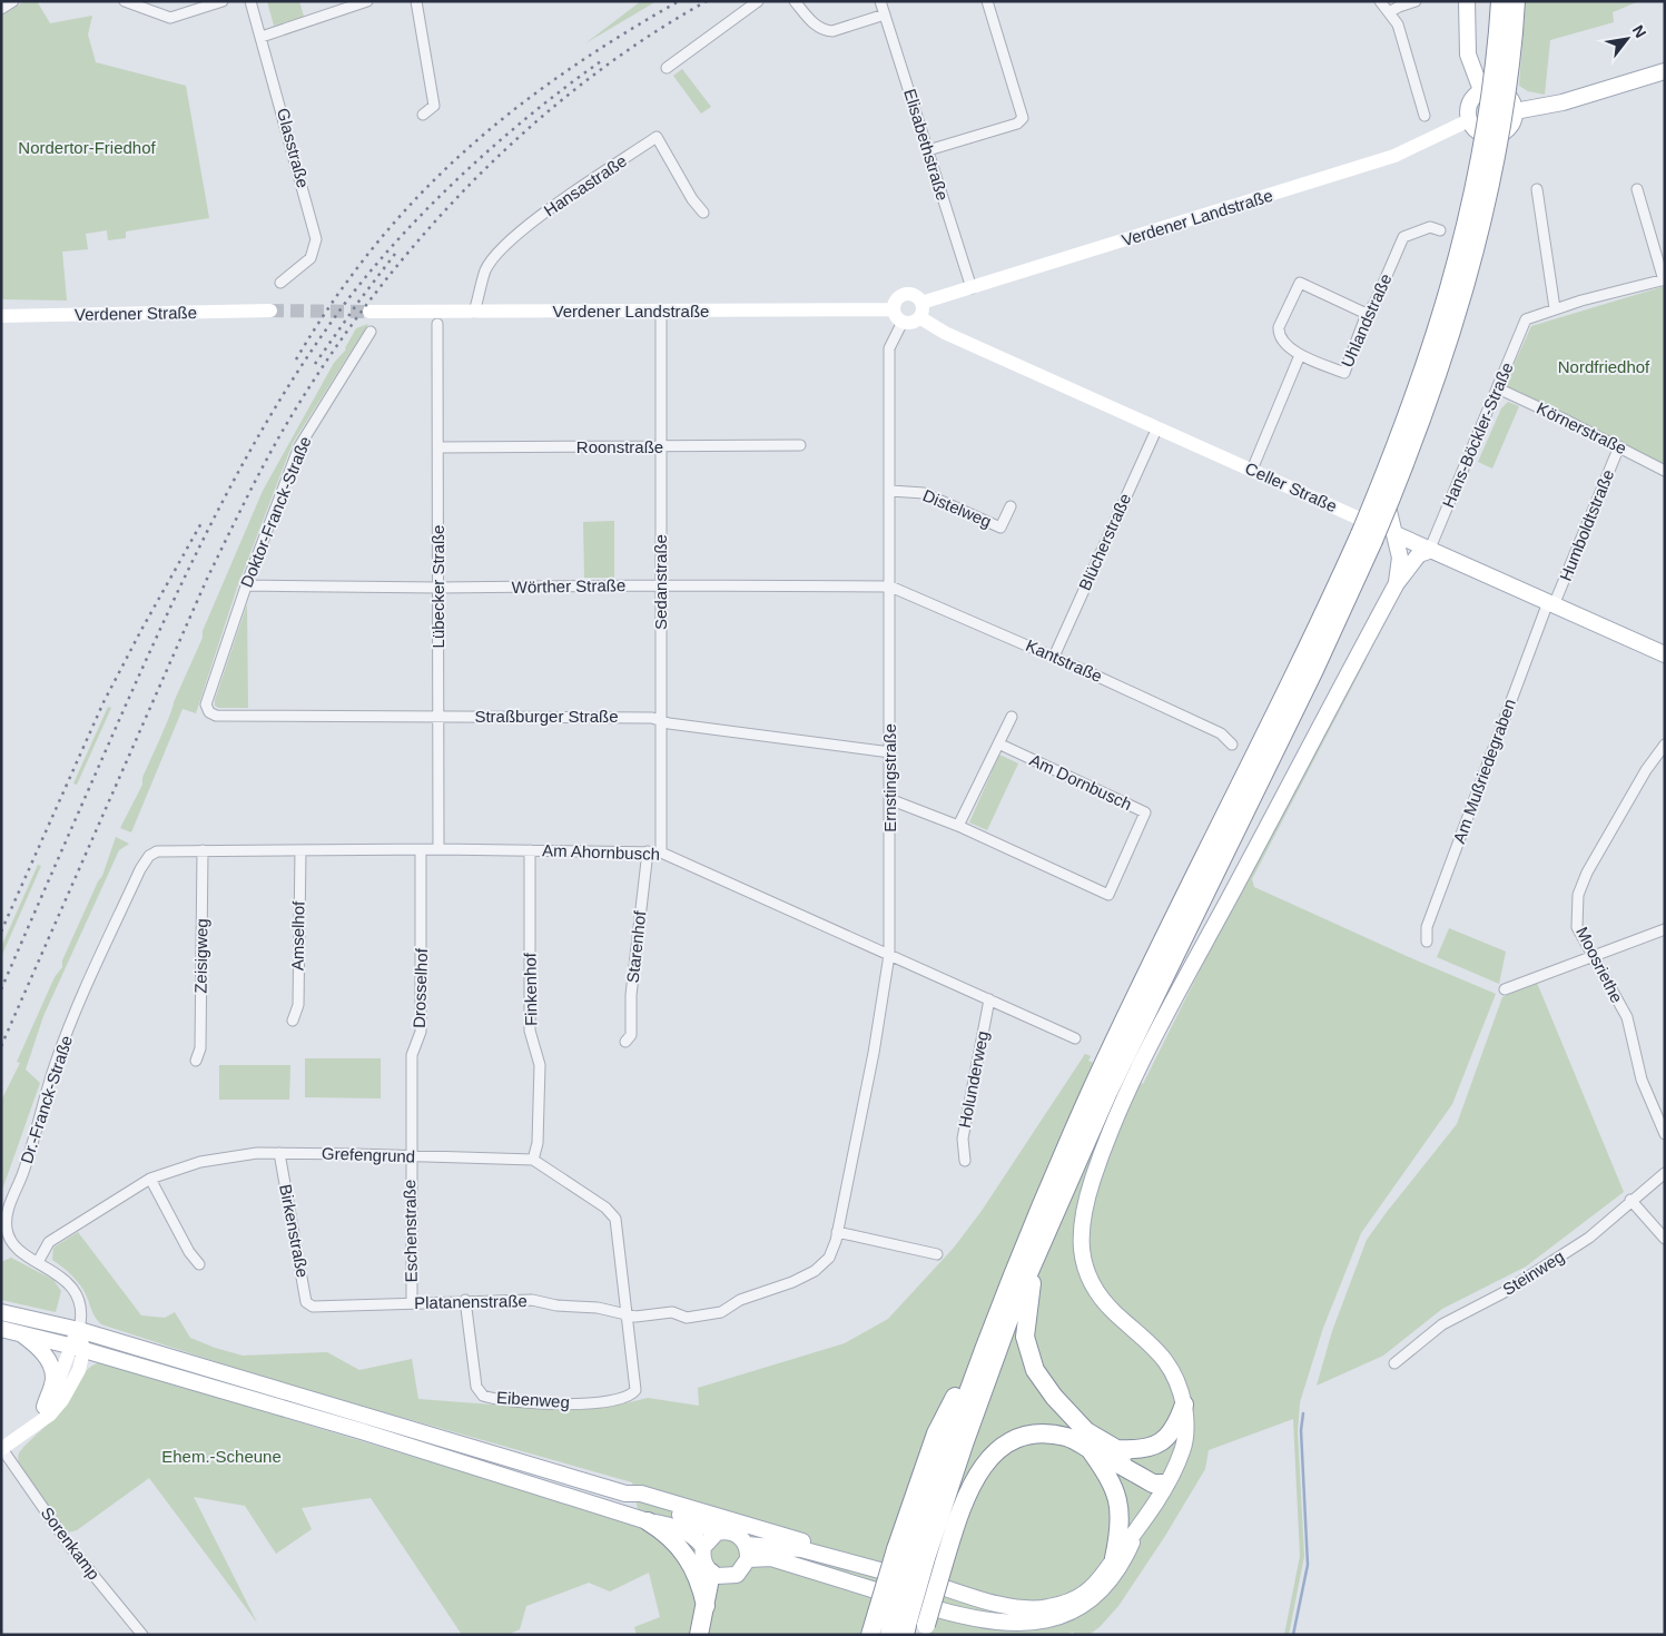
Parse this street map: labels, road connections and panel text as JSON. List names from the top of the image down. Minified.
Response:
{"streets":{"main road":["Verdener Landstraße","Verdener Straße","Celler Straße"],"street":["Elisabethstraße","Glasstraße","Hansastraße","Uhlandstraße","Körnerstraße","Hans-Böckler-Straße","Roonstraße","Distelweg","Doktor-Franck-Straße","Humboldtstraße","Blücherstraße","Sedanstraße","Lübecker Straße","Wörther Straße","Kantstraße","Straßburger Straße","Am Mußriedegraben","Ernstingstraße","Am Dornbusch","Am Ahornbusch","Amselhof","Starenhof","Zeisigweg","Moosriethe","Drosselhof","Finkenhof","Holunderweg","Dr.-Franck-Straße","Grefengrund","Birkenstraße","Eschenstraße","Steinweg","Platanenstraße","Eibenweg","Sorenkamp"]},"crossings":[["Elisabethstraße","Verdener Landstraße"],["Hansastraße","Verdener Landstraße"],["Verdener Landstraße","Celler Straße"],["Verdener Landstraße","Sedanstraße"],["Verdener Landstraße","Ernstingstraße"],["Körnerstraße","Hans-Böckler-Straße"],["Körnerstraße","Humboldtstraße"],["Hans-Böckler-Straße","Celler Straße"],["Roonstraße","Sedanstraße"],["Roonstraße","Lübecker Straße"],["Celler Straße","Humboldtstraße"],["Celler Straße","Blücherstraße"],["Celler Straße","Am Mußriedegraben"],["Celler Straße","Ernstingstraße"],["Distelweg","Ernstingstraße"],["Doktor-Franck-Straße","Wörther Straße"],["Doktor-Franck-Straße","Straßburger Straße"],["Humboldtstraße","Am Mußriedegraben"],["Blücherstraße","Kantstraße"],["Sedanstraße","Wörther Straße"],["Sedanstraße","Straßburger Straße"],["Sedanstraße","Am Ahornbusch"],["Lübecker Straße","Wörther Straße"],["Lübecker Straße","Straßburger Straße"],["Lübecker Straße","Am Ahornbusch"],["Wörther Straße","Kantstraße"],["Wörther Straße","Ernstingstraße"],["Kantstraße","Ernstingstraße"],["Straßburger Straße","Ernstingstraße"],["Ernstingstraße","Am Dornbusch"],["Ernstingstraße","Am Ahornbusch"],["Ernstingstraße","Platanenstraße"],["Ernstingstraße","Eibenweg"],["Am Ahornbusch","Amselhof"],["Am Ahornbusch","Starenhof"],["Am Ahornbusch","Zeisigweg"],["Am Ahornbusch","Drosselhof"],["Am Ahornbusch","Finkenhof"],["Am Ahornbusch","Holunderweg"],["Am Ahornbusch","Dr.-Franck-Straße"],["Drosselhof","Grefengrund"],["Drosselhof","Eschenstraße"],["Finkenhof","Grefengrund"],["Dr.-Franck-Straße","Grefengrund"],["Grefengrund","Birkenstraße"],["Grefengrund","Eschenstraße"],["Birkenstraße","Platanenstraße"],["Eschenstraße","Platanenstraße"],["Platanenstraße","Eibenweg"]],"parks":["Nordertor-Friedhof","Nordfriedhof","Ehem.-Scheune"],"north":"top right"}
